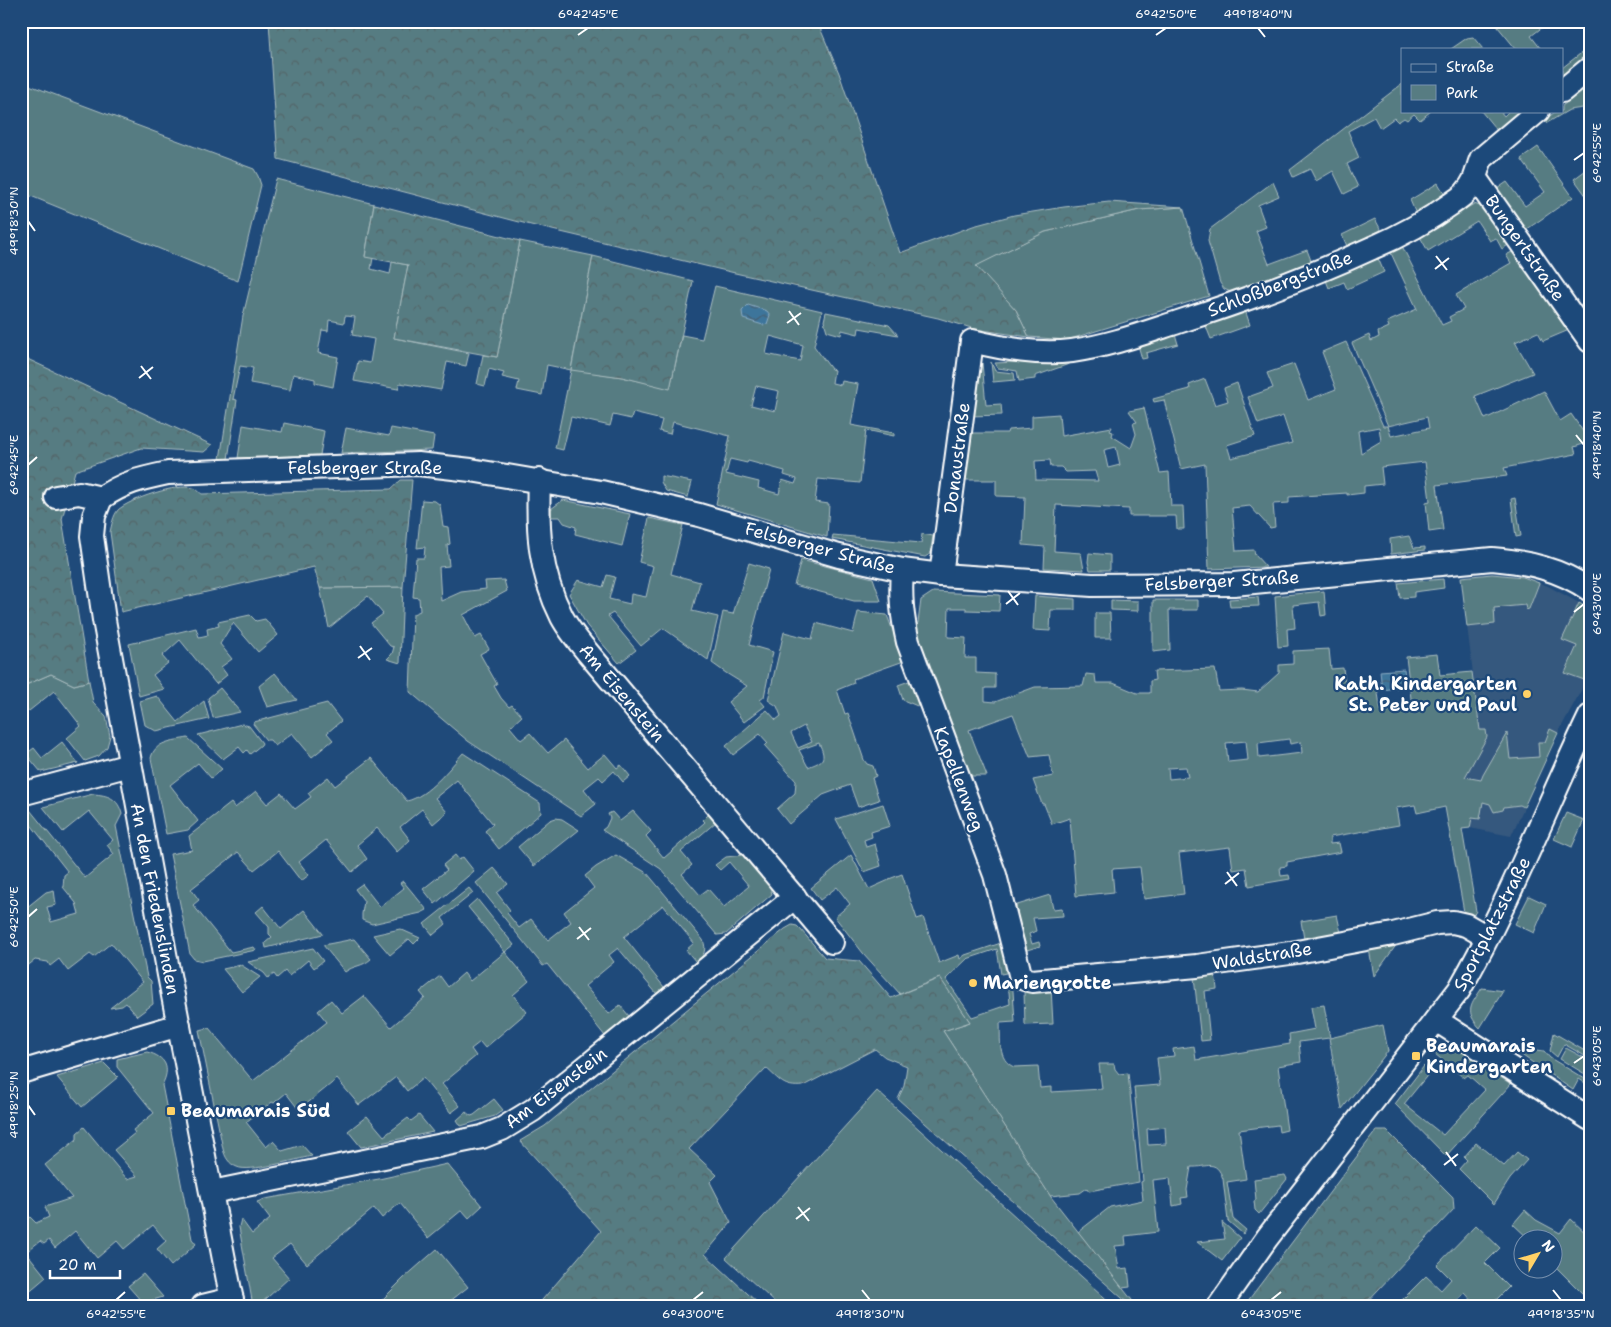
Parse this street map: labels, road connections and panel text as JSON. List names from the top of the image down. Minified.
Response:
{"streets":{"street":["Bungertstraße","Schloßbergstraße","Donaustraße","Felsberger Straße","Am Eisenstein","Kapellenweg","An den Friedenslinden","Sportplatzstraße","Waldstraße"]},"crossings":[["Bungertstraße","Schloßbergstraße"],["Schloßbergstraße","Donaustraße"],["Donaustraße","Felsberger Straße"],["Felsberger Straße","Am Eisenstein"],["Felsberger Straße","Kapellenweg"],["Felsberger Straße","An den Friedenslinden"],["Am Eisenstein","An den Friedenslinden"],["Kapellenweg","Waldstraße"],["Sportplatzstraße","Waldstraße"]],"places":{"other":["Kath. Kindergarten St. Peter und Paul","Mariengrotte"],"transit":["Beaumarais Kindergarten","Beaumarais Süd"]},"legend":["Straße","Park"],"scale_bar":"20 m","north":"top right","coordinates":["6°42'45\"E","6°42'50\"E","49°18'40\"N","6°42'55\"E","49°18'30\"N","6°43'00\"E","6°43'05\"E","49°18'25\"N","49°18'35\"N"]}
